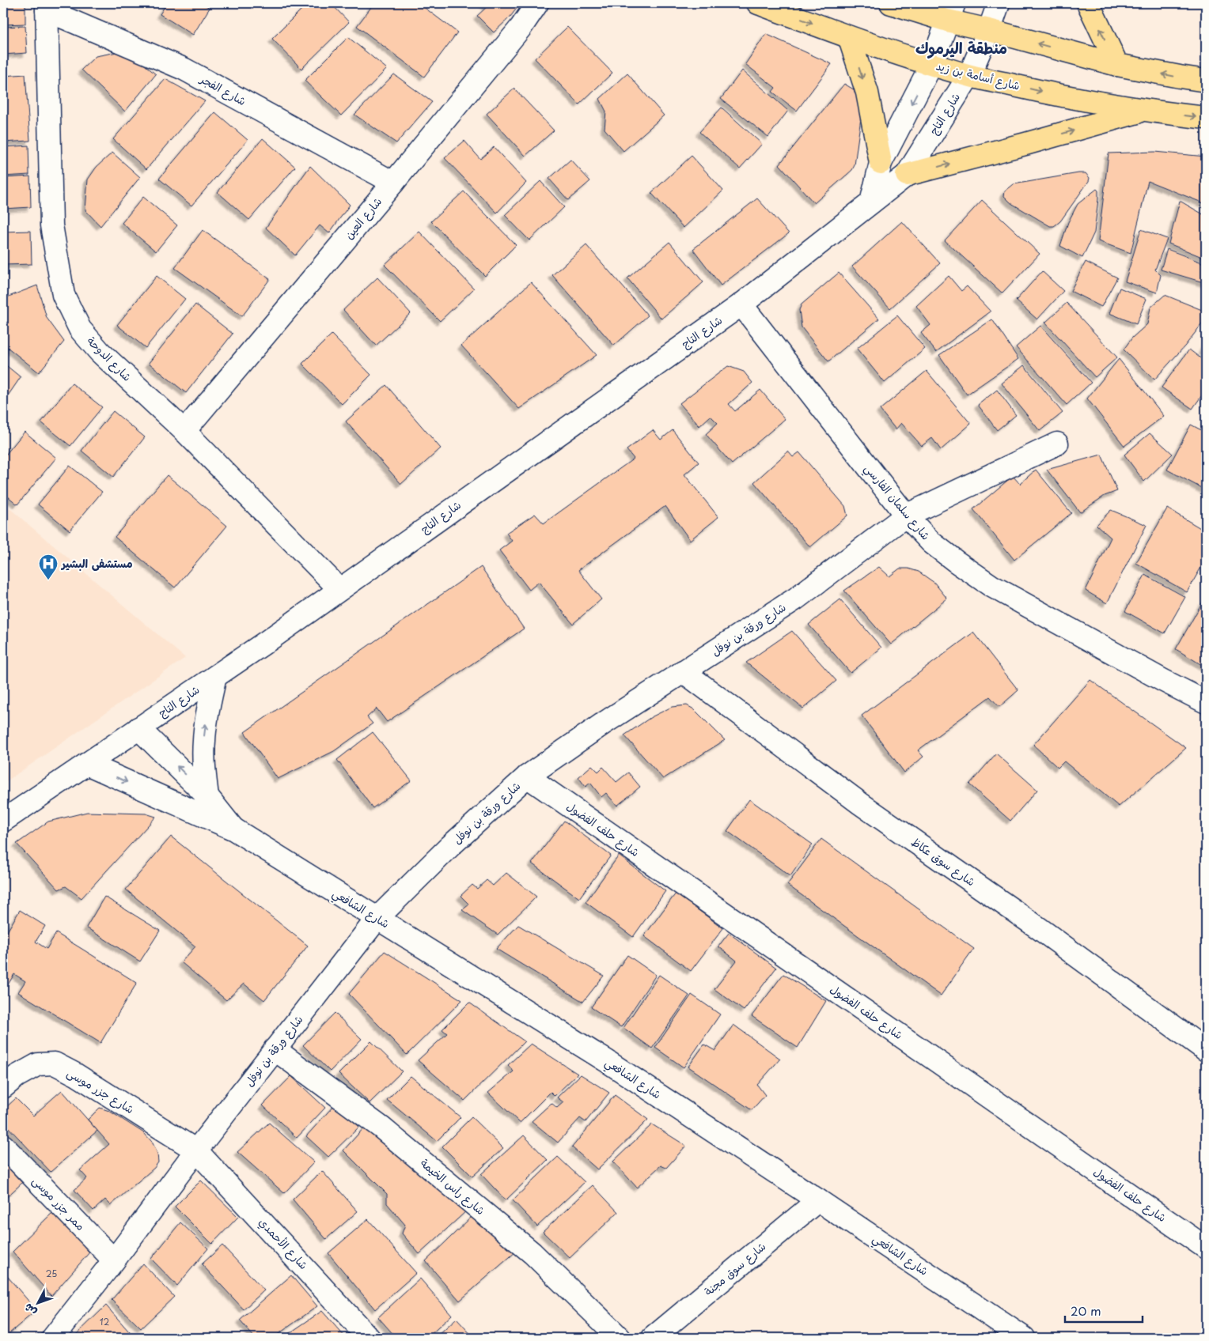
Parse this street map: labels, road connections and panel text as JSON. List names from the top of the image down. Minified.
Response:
{"streets":{"highway":["شارع أسامة بن زيد"],"street":["شارع الفجر","شارع التاج","شارع العين","شارع الدوحة","شارع سلمان الفارسي","شارع ورقة بن نوفل","شارع حلف الفضول","شارع سوق عكاظ","شارع الشافعي","شارع جزر موسى","شارع رأس الخيمة","ممر جزر موسى","شارع الأحمدي","شارع سوق مجنة"]},"crossings":[["شارع أسامة بن زيد","شارع التاج"],["شارع الفجر","شارع العين"],["شارع الفجر","شارع الدوحة"],["شارع التاج","شارع الدوحة"],["شارع التاج","شارع سلمان الفارسي"],["شارع التاج","شارع الشافعي"],["شارع العين","شارع الدوحة"],["شارع سلمان الفارسي","شارع ورقة بن نوفل"],["شارع ورقة بن نوفل","شارع حلف الفضول"],["شارع ورقة بن نوفل","شارع سوق عكاظ"],["شارع ورقة بن نوفل","شارع الشافعي"],["شارع ورقة بن نوفل","شارع جزر موسى"],["شارع ورقة بن نوفل","شارع رأس الخيمة"],["شارع ورقة بن نوفل","ممر جزر موسى"],["شارع ورقة بن نوفل","شارع الأحمدي"],["شارع الشافعي","شارع سوق مجنة"],["شارع جزر موسى","شارع الأحمدي"]],"districts":["منطقة اليرموك"],"places":{"hospital":["مستشفى البشير"]},"house_numbers":["25","12"],"scale_bar":"20 m","north":"bottom left"}
